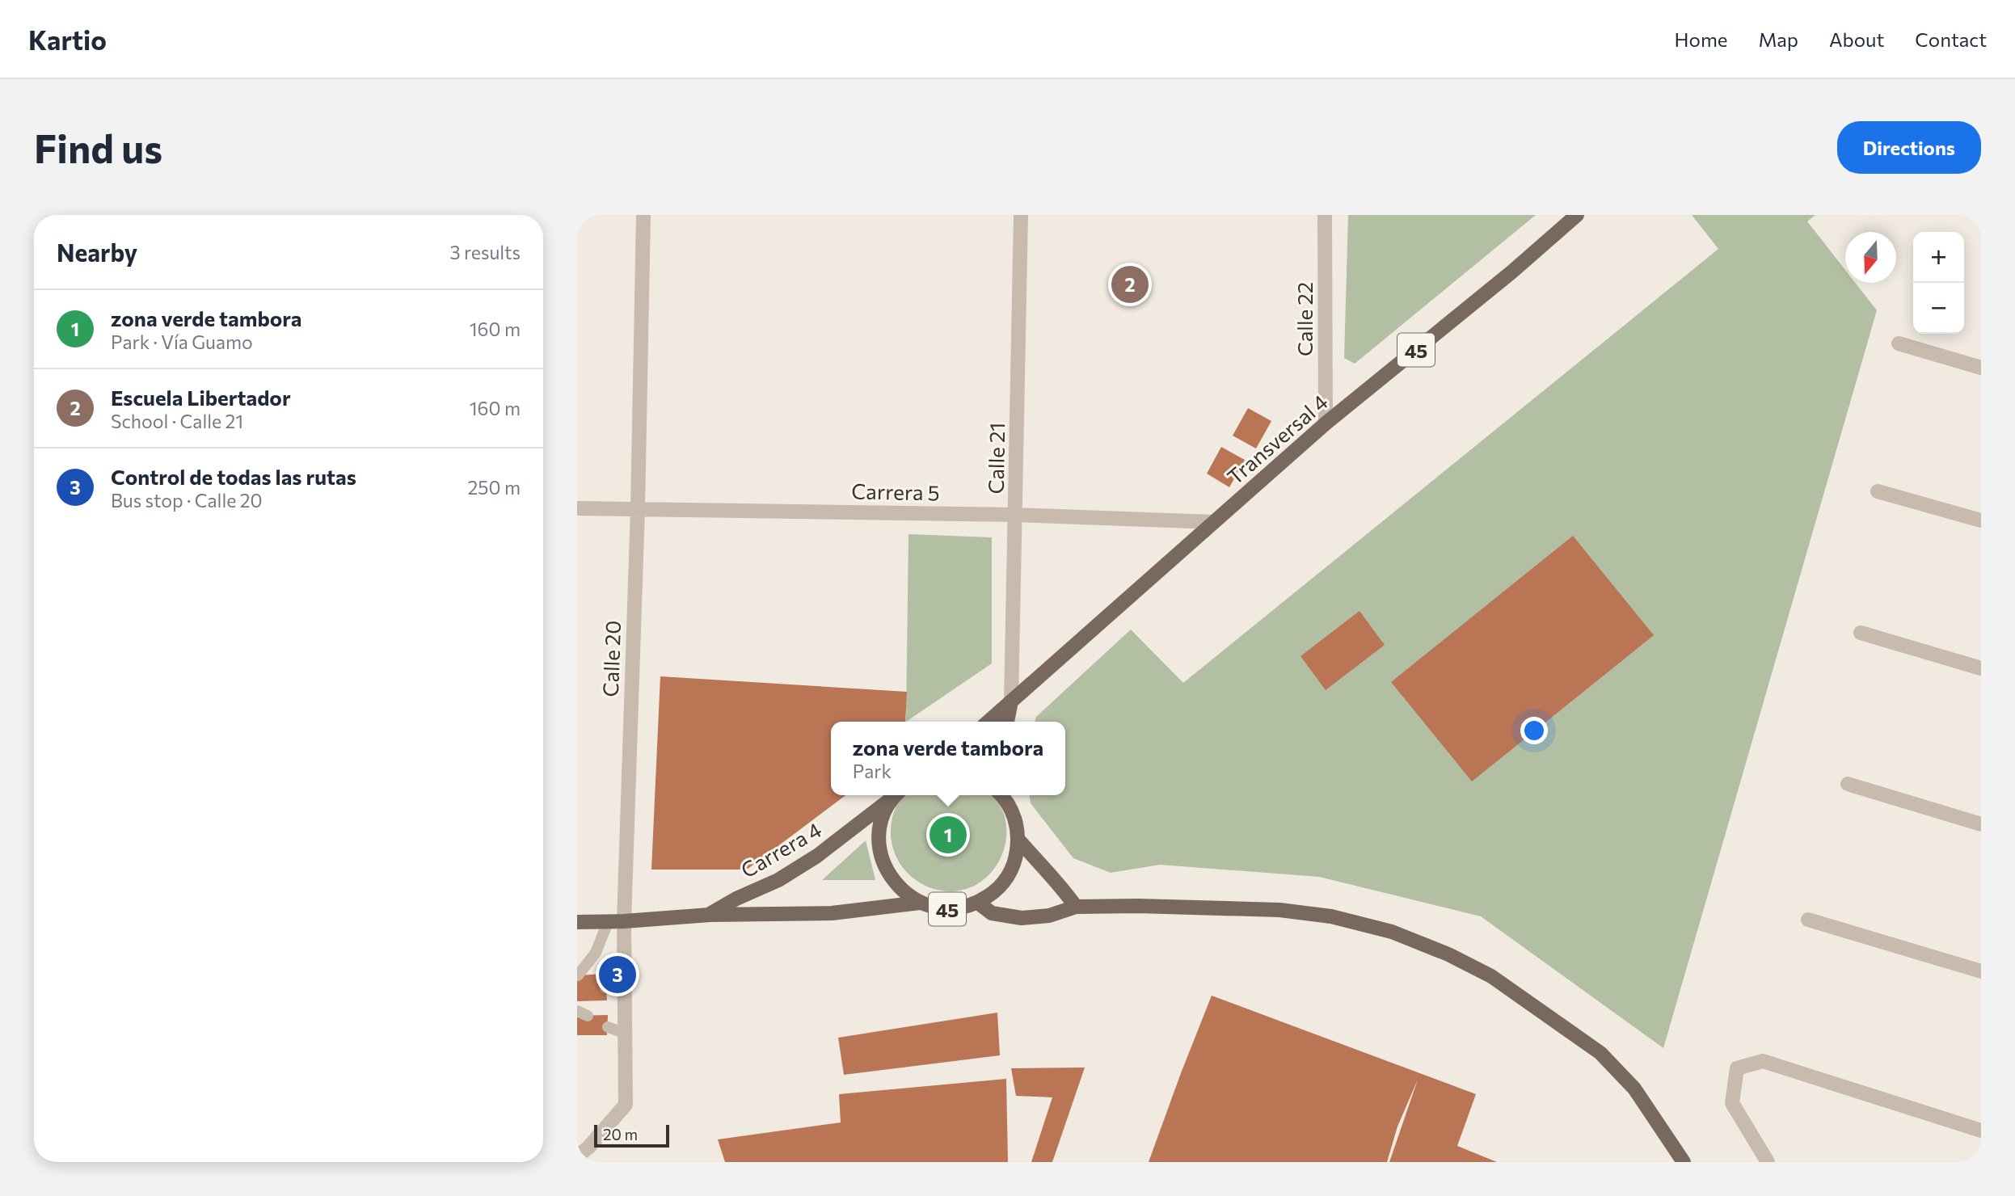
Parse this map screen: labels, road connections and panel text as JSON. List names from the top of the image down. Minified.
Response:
{"streets":{"main road":["45","Transversal 4","Carrera 4"],"street":["Calle 22","Calle 21","Carrera 5","Calle 20"]},"crossings":[["Calle 22","Transversal 4"],["45","Transversal 4"],["45","Calle 21"],["45","Carrera 4"],["Transversal 4","Calle 21"],["Transversal 4","Carrera 5"],["Calle 21","Carrera 5"],["Carrera 5","Calle 20"],["Calle 20","Carrera 4"]],"scale_bar":"20 m","north":"bottom","page":{"header":"Kartio","nav":["Home","Map","About","Contact"],"buttons":"Directions","title":"Find us","heading":["Nearby","3 results"],"map_buttons":["+","−"],"pins":["2","1","3"],"list":[{"mark":"1","name":"zona verde tambora","note":"Park · Vía Guamo","value":"160 m"},{"mark":"2","name":"Escuela Libertador","note":"School · Calle 21","value":"160 m"},{"mark":"3","name":"Control de todas las rutas","note":"Bus stop · Calle 20","value":"250 m"}],"popup":["zona verde tambora","Park"],"scale":"20 m"}}
